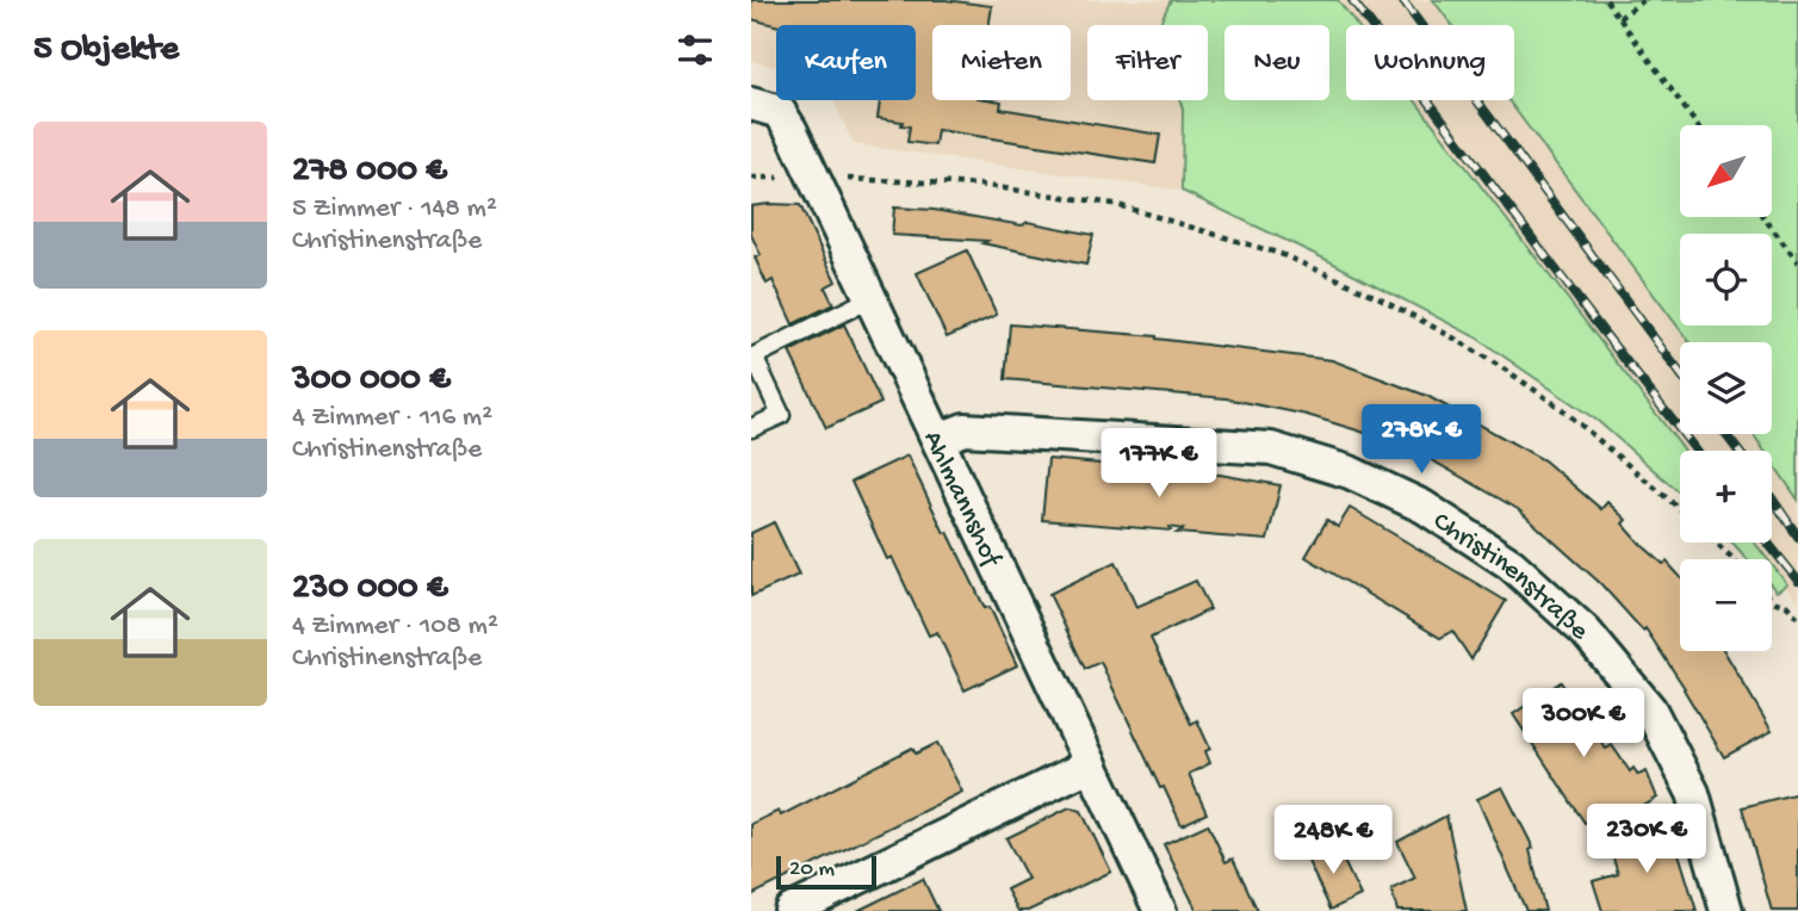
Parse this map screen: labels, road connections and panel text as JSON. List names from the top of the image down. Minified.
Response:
{"streets":{"street":["Ahlmannshof","Christinenstraße"]},"crossings":[["Ahlmannshof","Christinenstraße"]],"scale_bar":"20 m","north":"bottom left","page":{"heading":"5 Objekte","chip":["Kaufen","Mieten","Filter","Neu","Wohnung"],"list":[{"name":"278 000 €","note":"5 Zimmer · 148 m² · Christinenstraße"},{"name":"300 000 €","note":"4 Zimmer · 116 m² · Christinenstraße"},{"name":"230 000 €","note":"4 Zimmer · 108 m² · Christinenstraße"}],"map_buttons":["+","−"],"price":["278K €","177K €","300K €","230K €","248K €"],"scale":"20 m"}}
